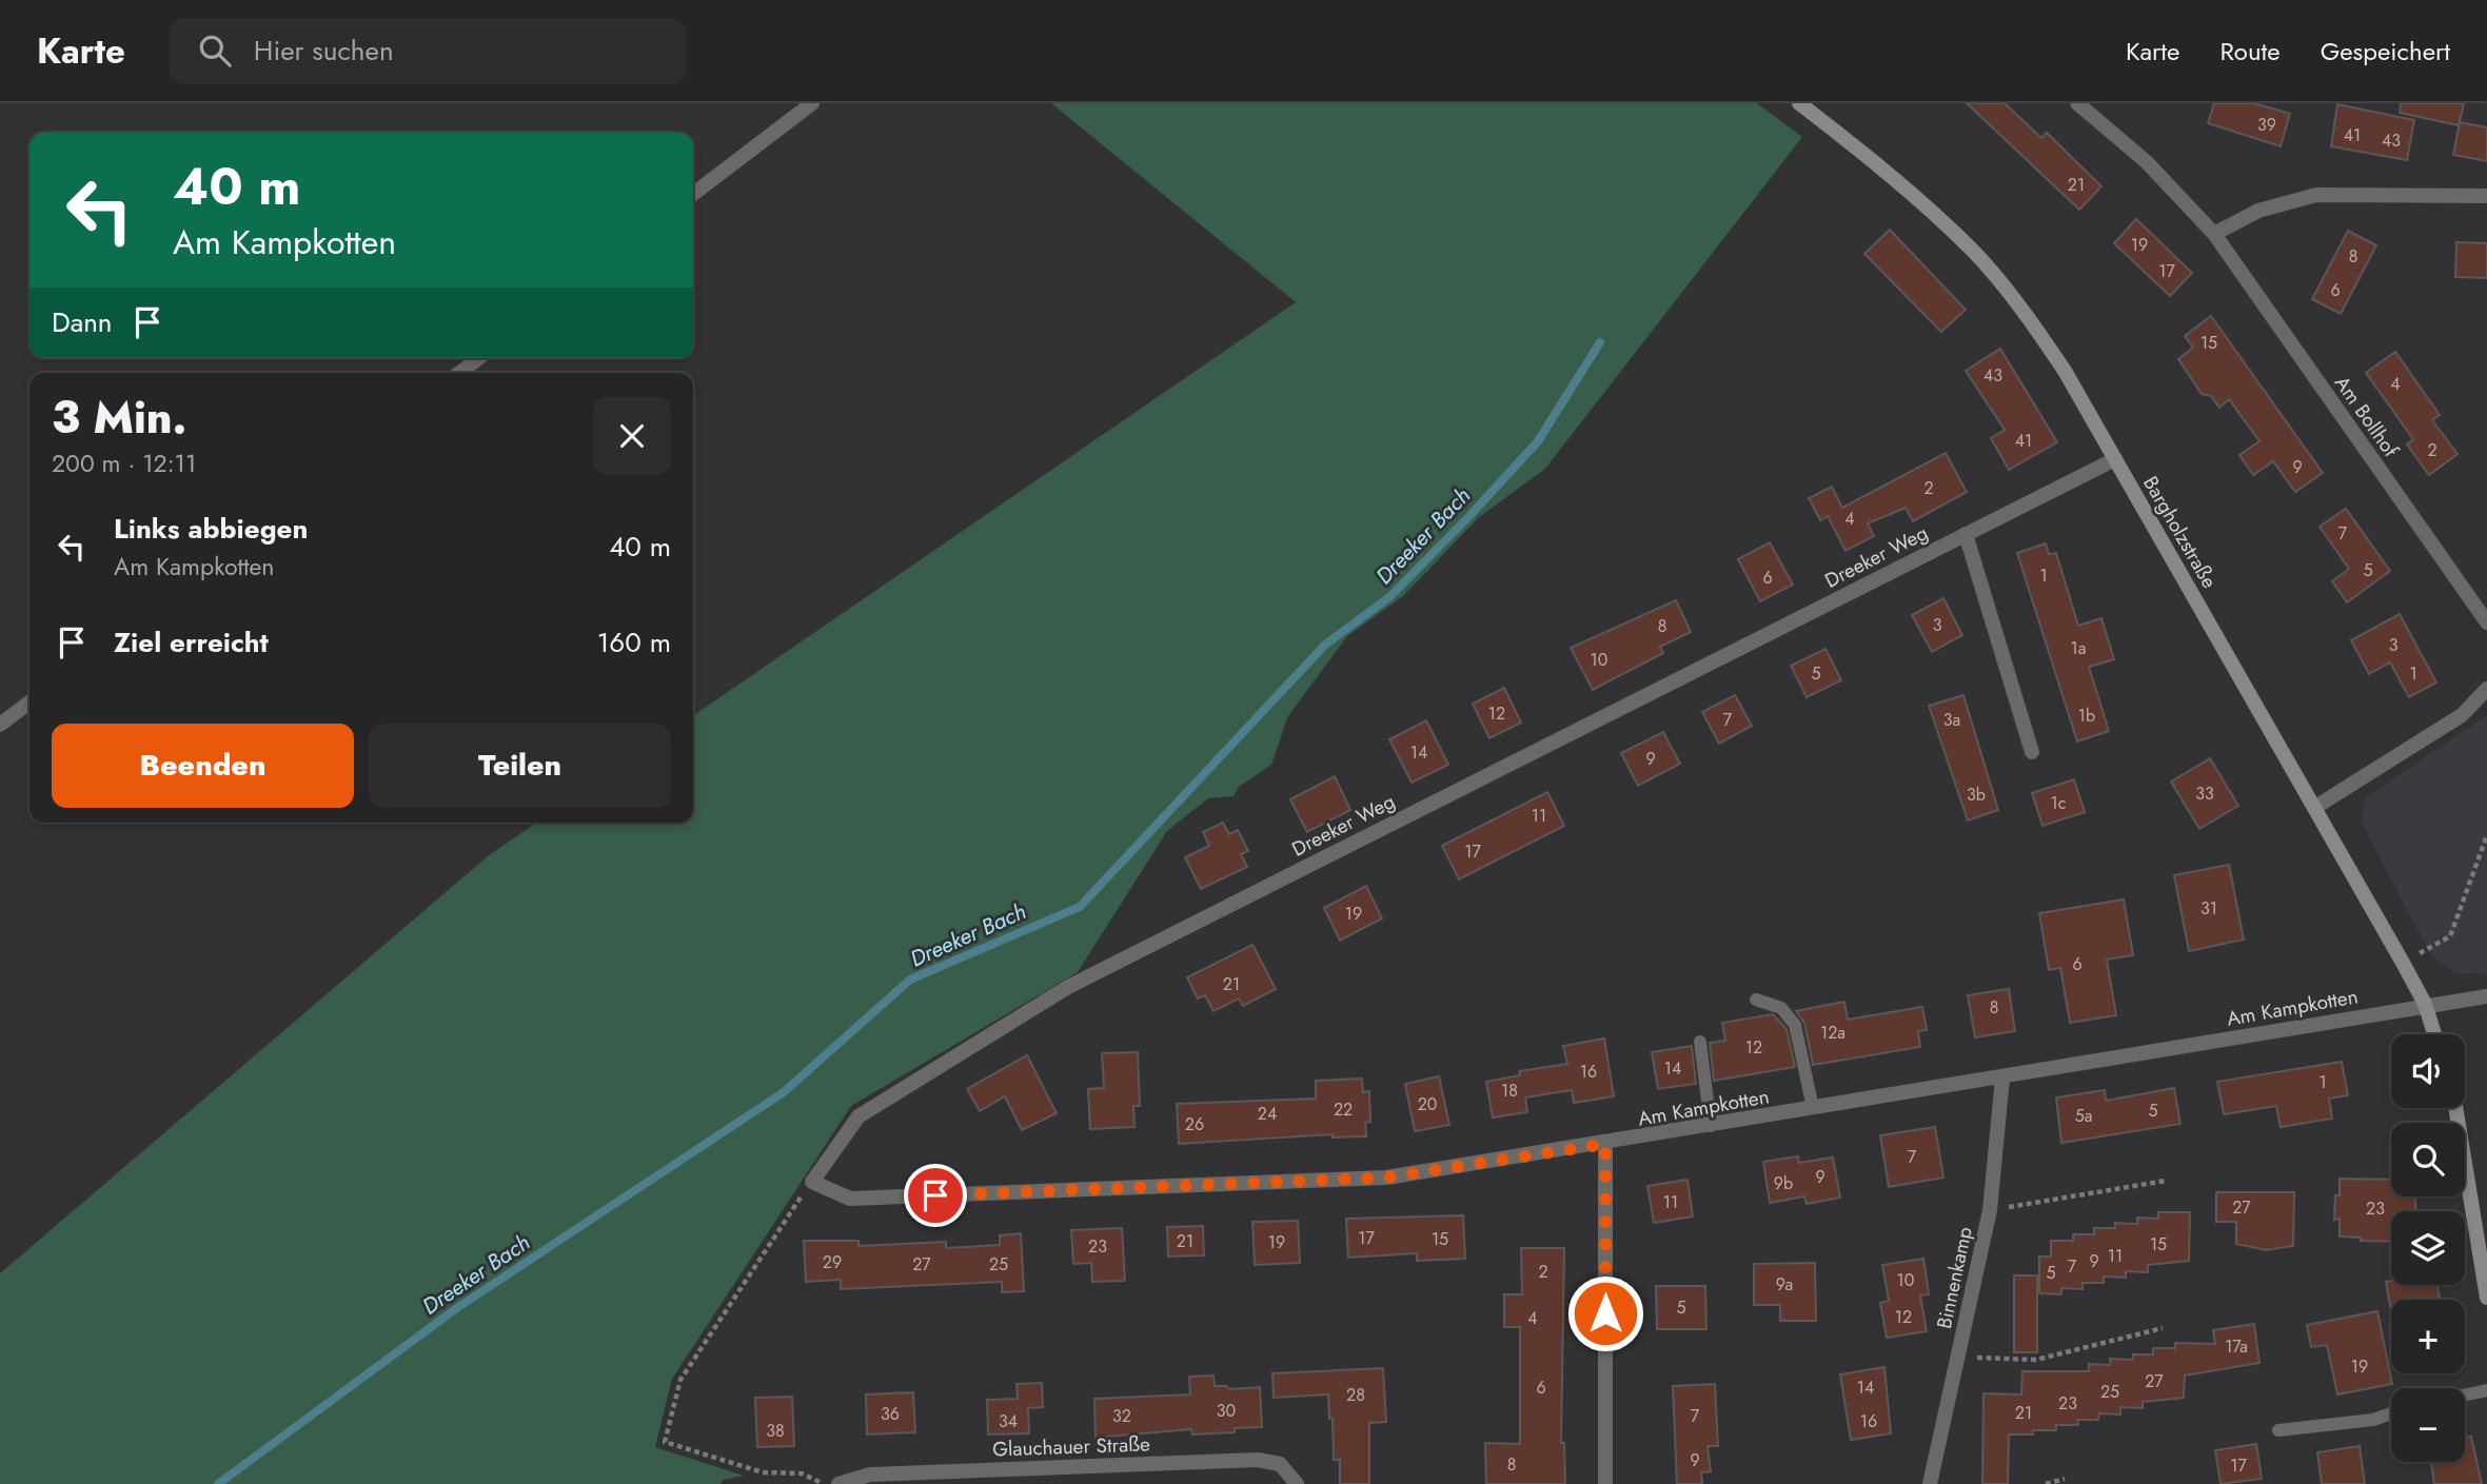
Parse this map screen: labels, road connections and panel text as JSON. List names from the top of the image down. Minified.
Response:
{"streets":{"main road":["Bargholzstraße"],"street":["Am Bollhof","Dreeker Weg","Am Kampkotten","Binnenkamp","Glauchauer Straße"]},"crossings":[["Bargholzstraße","Dreeker Weg"],["Bargholzstraße","Am Kampkotten"],["Dreeker Weg","Am Kampkotten"],["Am Kampkotten","Binnenkamp"]],"water":["Dreeker Bach"],"house_numbers":["39","41","43","21","19","8","17","6","15","43","4","41","2","9","2","4","7","5","1","6","3","8","3","1a","10","5","1","12","1b","7","3a","14","9","33","3b","1c","11","17","31","19","6","21","8","12a","12","14","16","1","18","20","22","5","24","5a","26","7","9","9b","11","27","23","17","15","21","19","15","23","11","9","29","27","25","7","2","5","10","9a","5","12","4","17a","19","27","6","14","25","28","23","30","21","36","32","7","34","16","38","9","8","17"],"page":{"header":"Karte","search":"Hier suchen","nav":["Karte","Route","Gespeichert"],"turn":["40 m","Am Kampkotten"],"then":"Dann","heading":["3 Min.","200 m · 12:11"],"list":[{"name":"Links abbiegen","note":"Am Kampkotten","value":"40 m"},{"name":"Ziel erreicht","value":"160 m"}],"buttons":["Beenden","Teilen"],"map_buttons":["+","−"]}}
